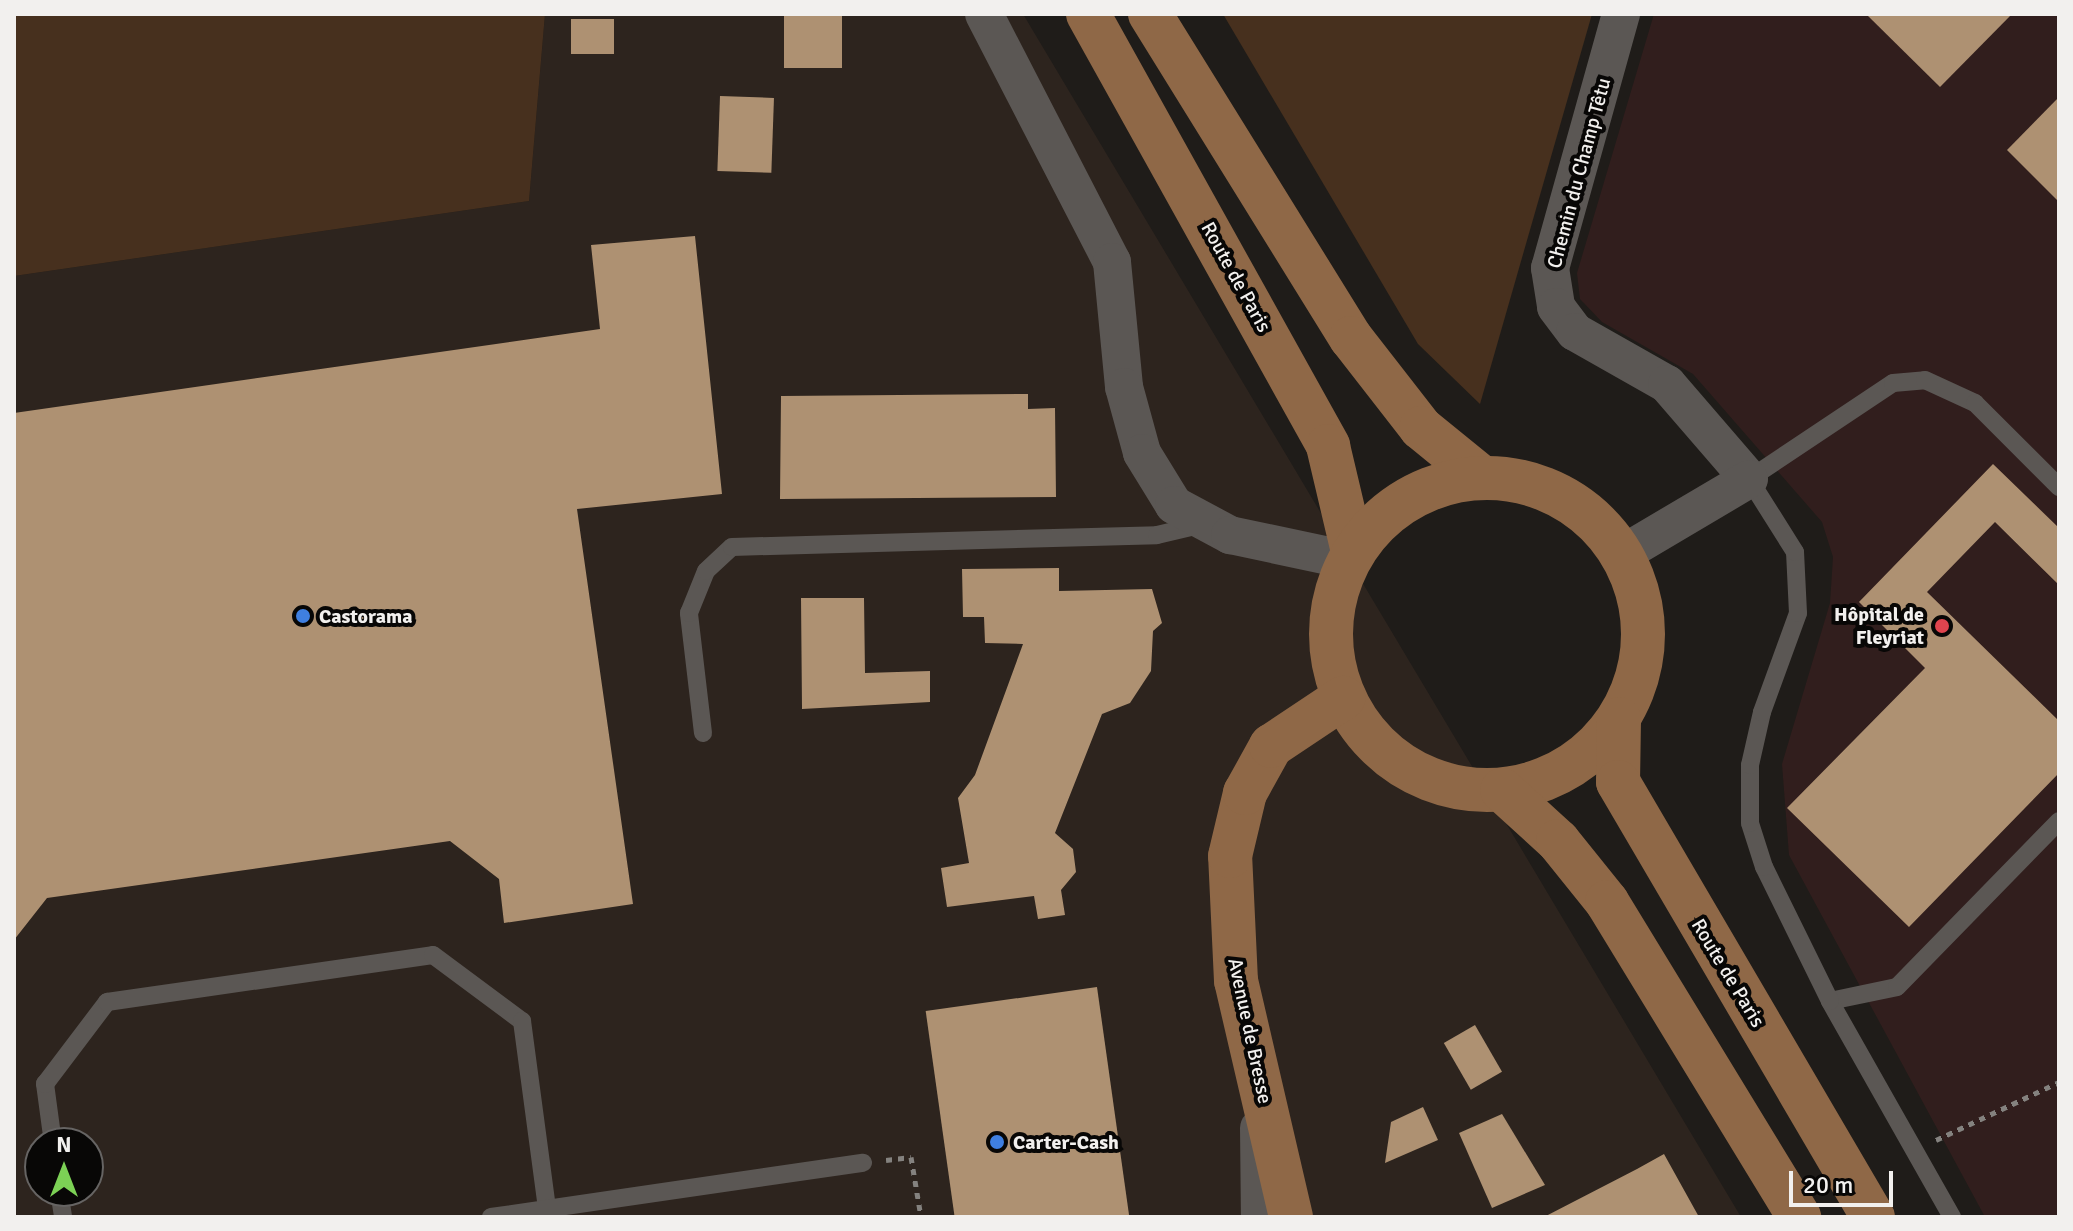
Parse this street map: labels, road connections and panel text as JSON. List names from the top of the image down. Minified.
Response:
{"streets":{"main road":["Route de Paris","Avenue de Bresse"],"street":["Chemin du Champ Têtu"]},"places":["Castorama","Hôpital de Fleyriat","Carter-Cash"],"scale_bar":"20 m","north":"top"}
